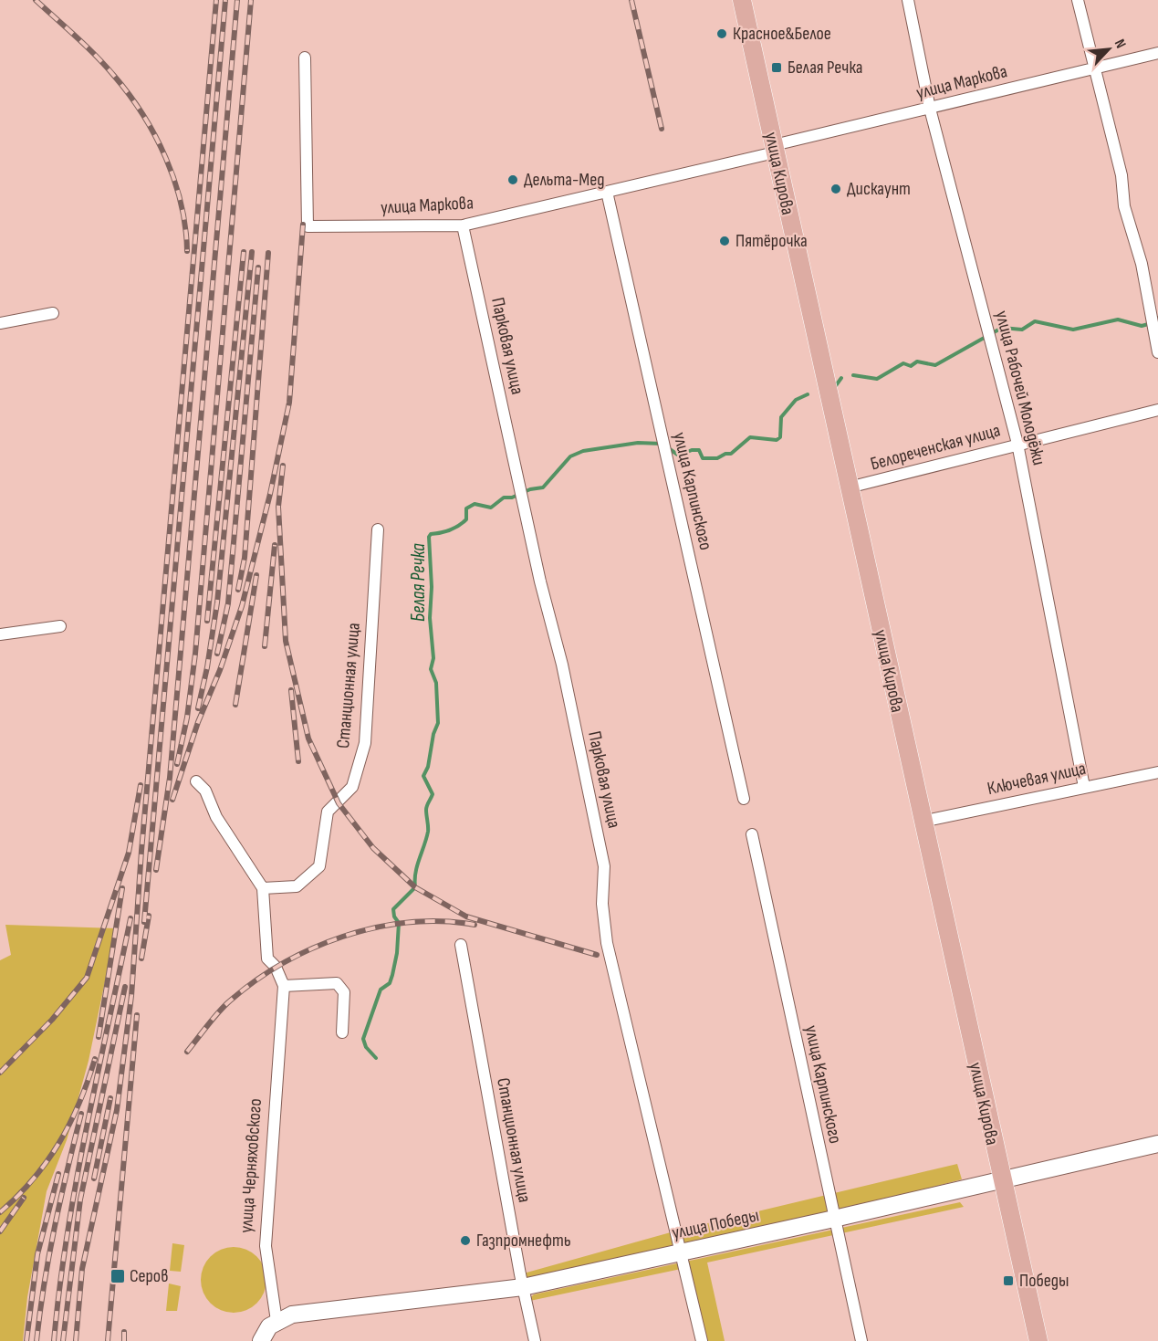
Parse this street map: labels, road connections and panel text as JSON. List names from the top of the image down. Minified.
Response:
{"streets":{"main road":["улица Кирова","улица Победы"],"street":["улица Маркова","Парковая улица","улица Рабочей Молодёжи","Белореченская улица","улица Карпинского","Станционная улица","Ключевая улица","улица Черняховского"]},"crossings":[["улица Маркова","улица Кирова"],["улица Маркова","Парковая улица"],["улица Маркова","улица Рабочей Молодёжи"],["улица Маркова","улица Карпинского"],["улица Кирова","Белореченская улица"],["улица Кирова","Ключевая улица"],["улица Кирова","улица Победы"],["Парковая улица","улица Победы"],["улица Рабочей Молодёжи","Белореченская улица"],["улица Рабочей Молодёжи","Ключевая улица"],["улица Карпинского","улица Победы"],["Станционная улица","улица Победы"],["улица Черняховского","улица Победы"]],"water":["Белая Речка"],"places":{"other":["Красное&Белое","Дельта-Мед","Дискаунт","Пятёрочка","Газпромнефть"],"transit":["Белая Речка","Серов","Победы"]},"north":"top right"}
